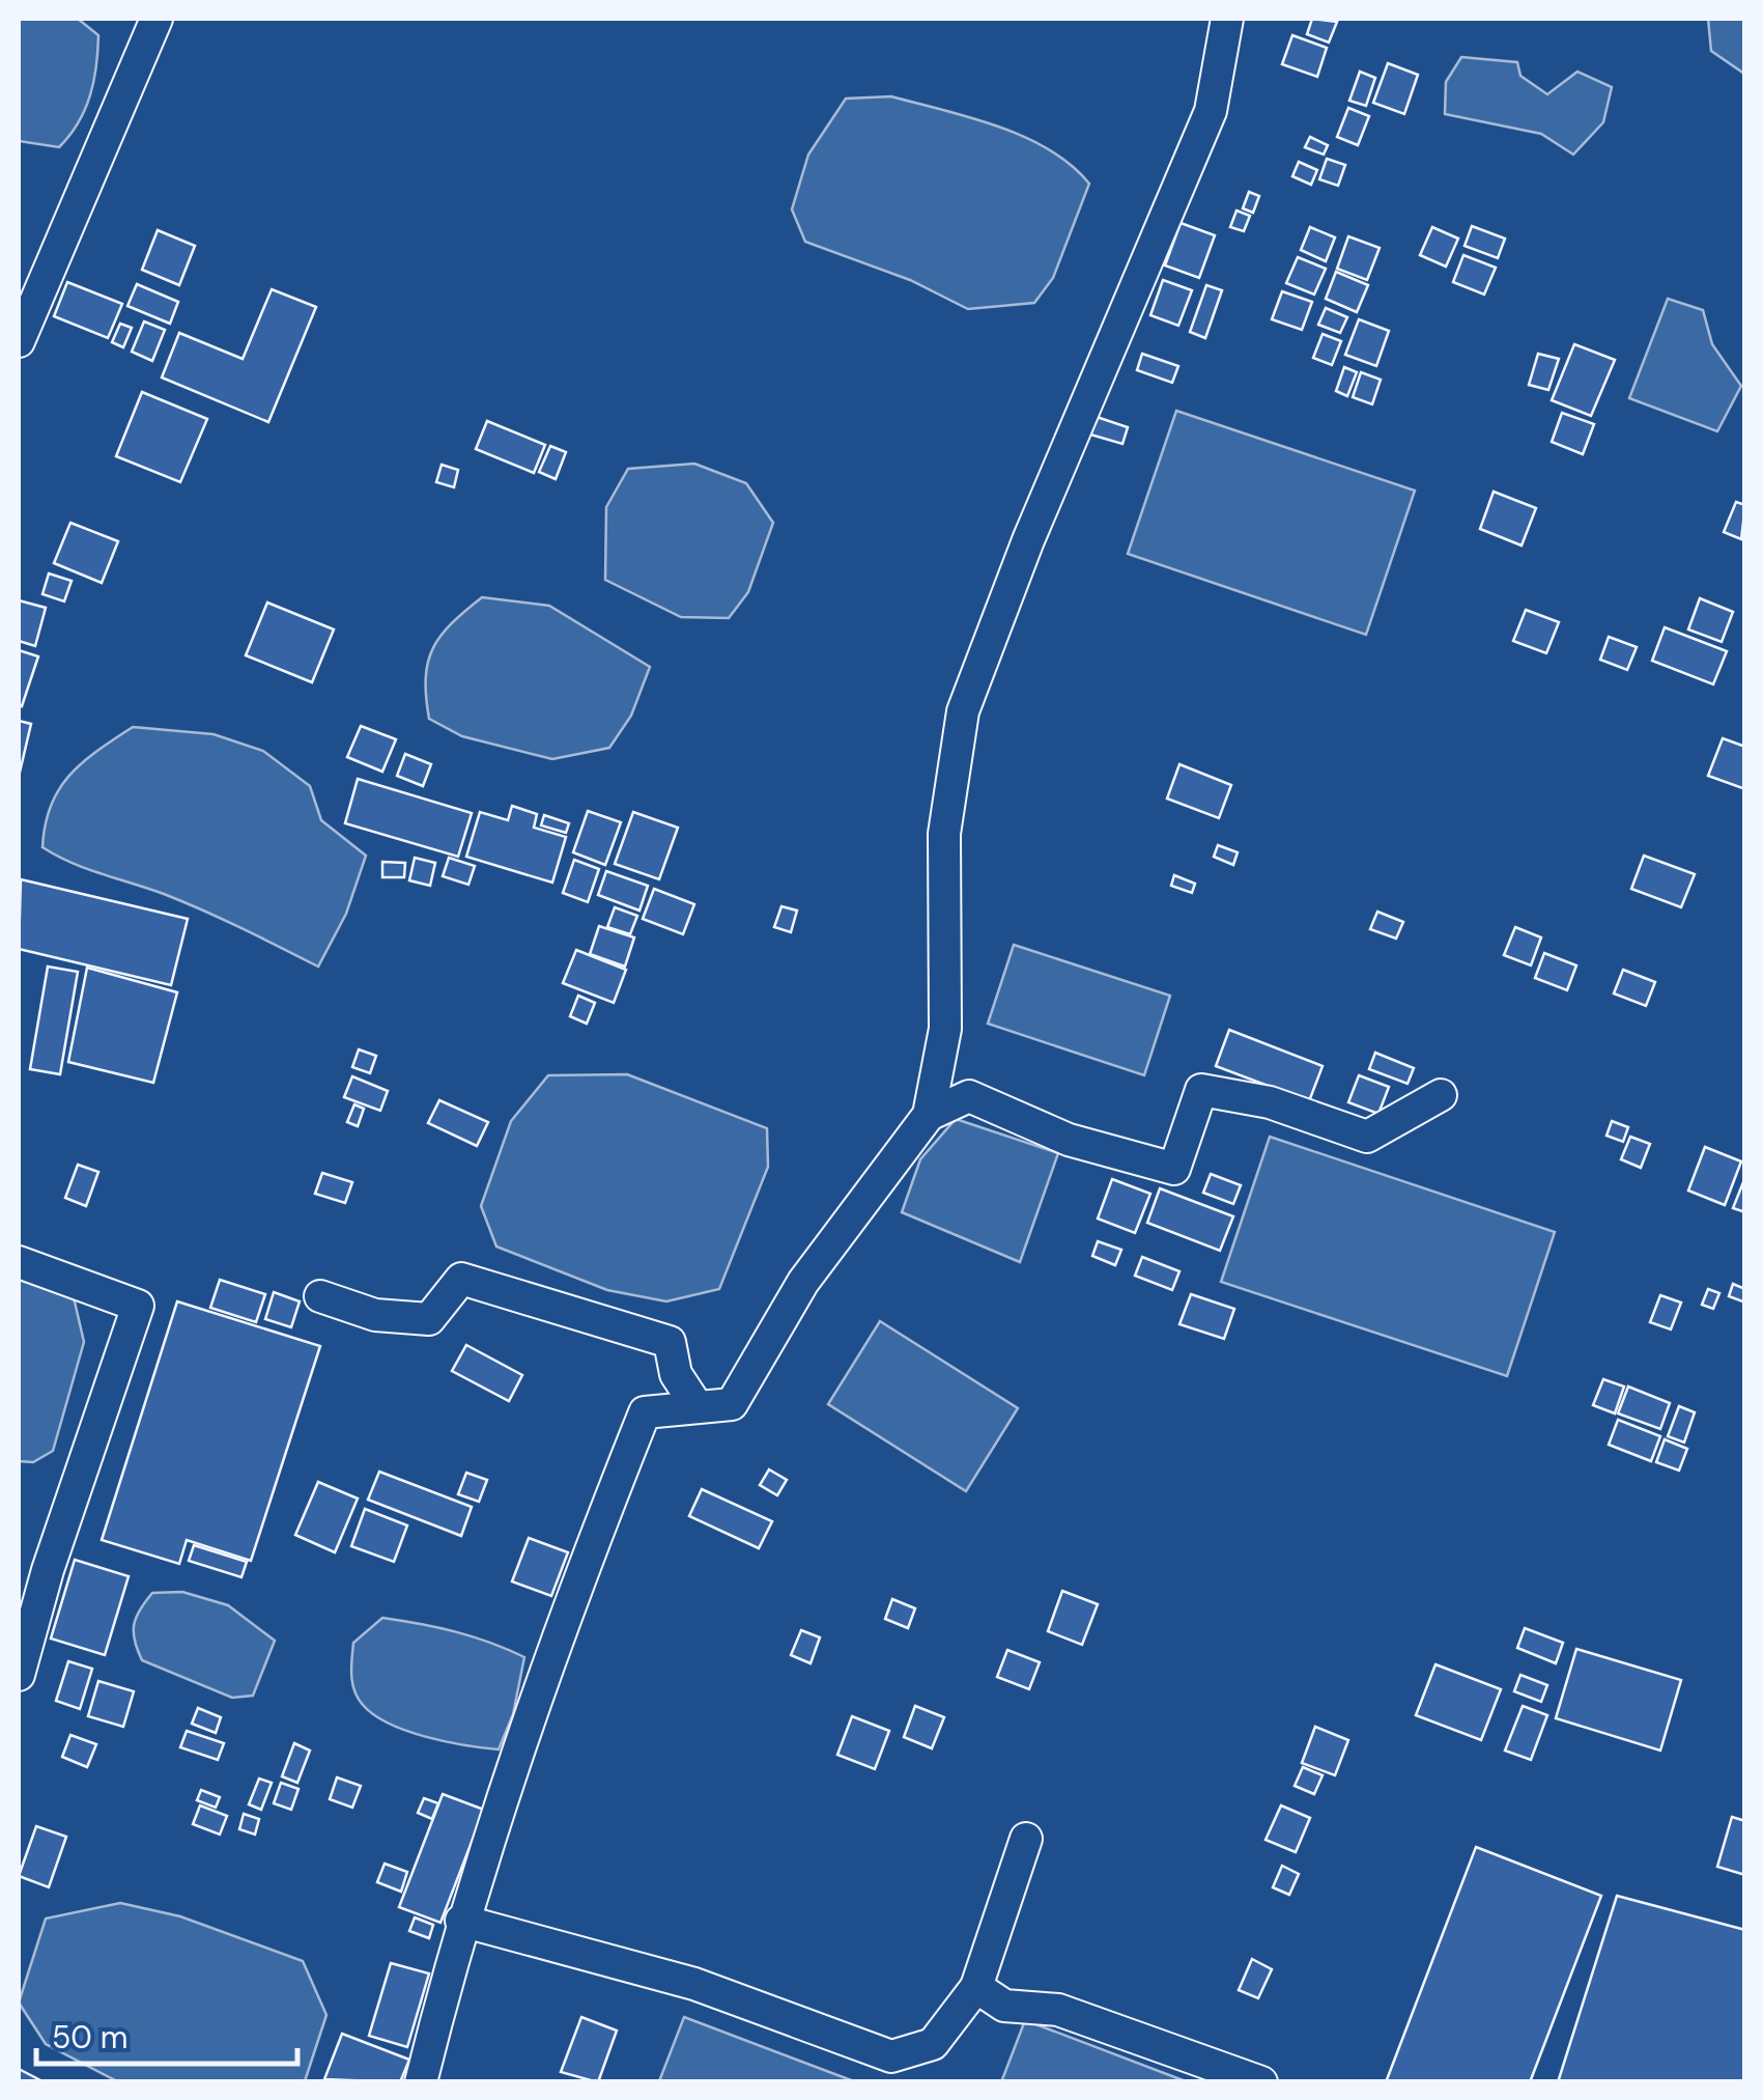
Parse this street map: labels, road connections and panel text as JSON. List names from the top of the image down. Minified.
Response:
{"scale_bar":"50 m"}
